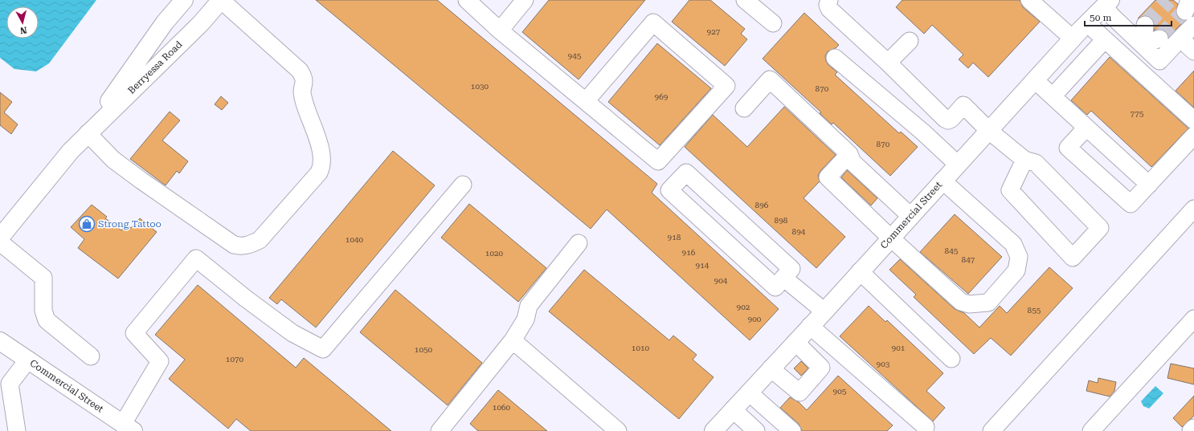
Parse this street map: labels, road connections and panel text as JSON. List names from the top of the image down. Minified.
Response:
{"streets":{"main road":["Berryessa Road","Commercial Street"]},"places":{"shop":["Strong Tattoo"]},"house_numbers":["927","945","1030","870","969","775","870","896","898","894","918","1040","845","916","1020","847","914","904","902","855","900","1010","901","1050","1070","903","905","1060"],"scale_bar":"50 m","north":"bottom"}
